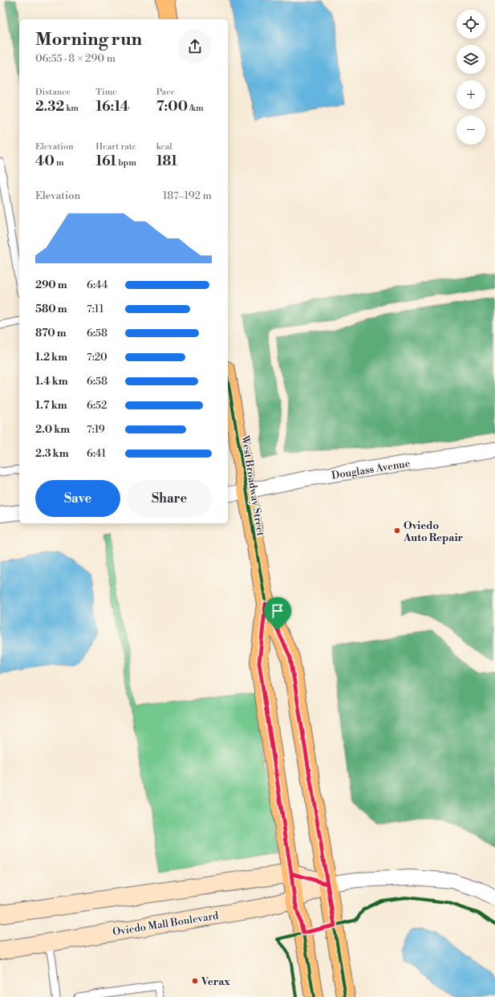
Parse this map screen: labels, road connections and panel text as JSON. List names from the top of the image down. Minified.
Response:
{"streets":{"main road":["West Broadway Street"],"street":["Douglass Avenue","Oviedo Mall Boulevard"]},"crossings":[["Douglass Avenue","West Broadway Street"],["West Broadway Street","Oviedo Mall Boulevard"]],"places":["Oviedo Auto Repair","Verax"],"page":{"map_buttons":["+","−"],"heading":["Morning run","06:55 · 8 × 290 m"],"stats":[["Distance","2.32 km"],["Time","16:14"],["Pace","7:00 /km"],["Elevation","40 m"],["Heart rate","161 bpm"],["kcal","181"]],"chart":["Elevation","187–192 m"],"list":[{"name":"290 m","note":"6:44"},{"name":"580 m","note":"7:11"},{"name":"870 m","note":"6:58"},{"name":"1.2 km","note":"7:20"},{"name":"1.4 km","note":"6:58"},{"name":"1.7 km","note":"6:52"},{"name":"2.0 km","note":"7:19"},{"name":"2.3 km","note":"6:41"}],"buttons":["Save","Share"]}}
